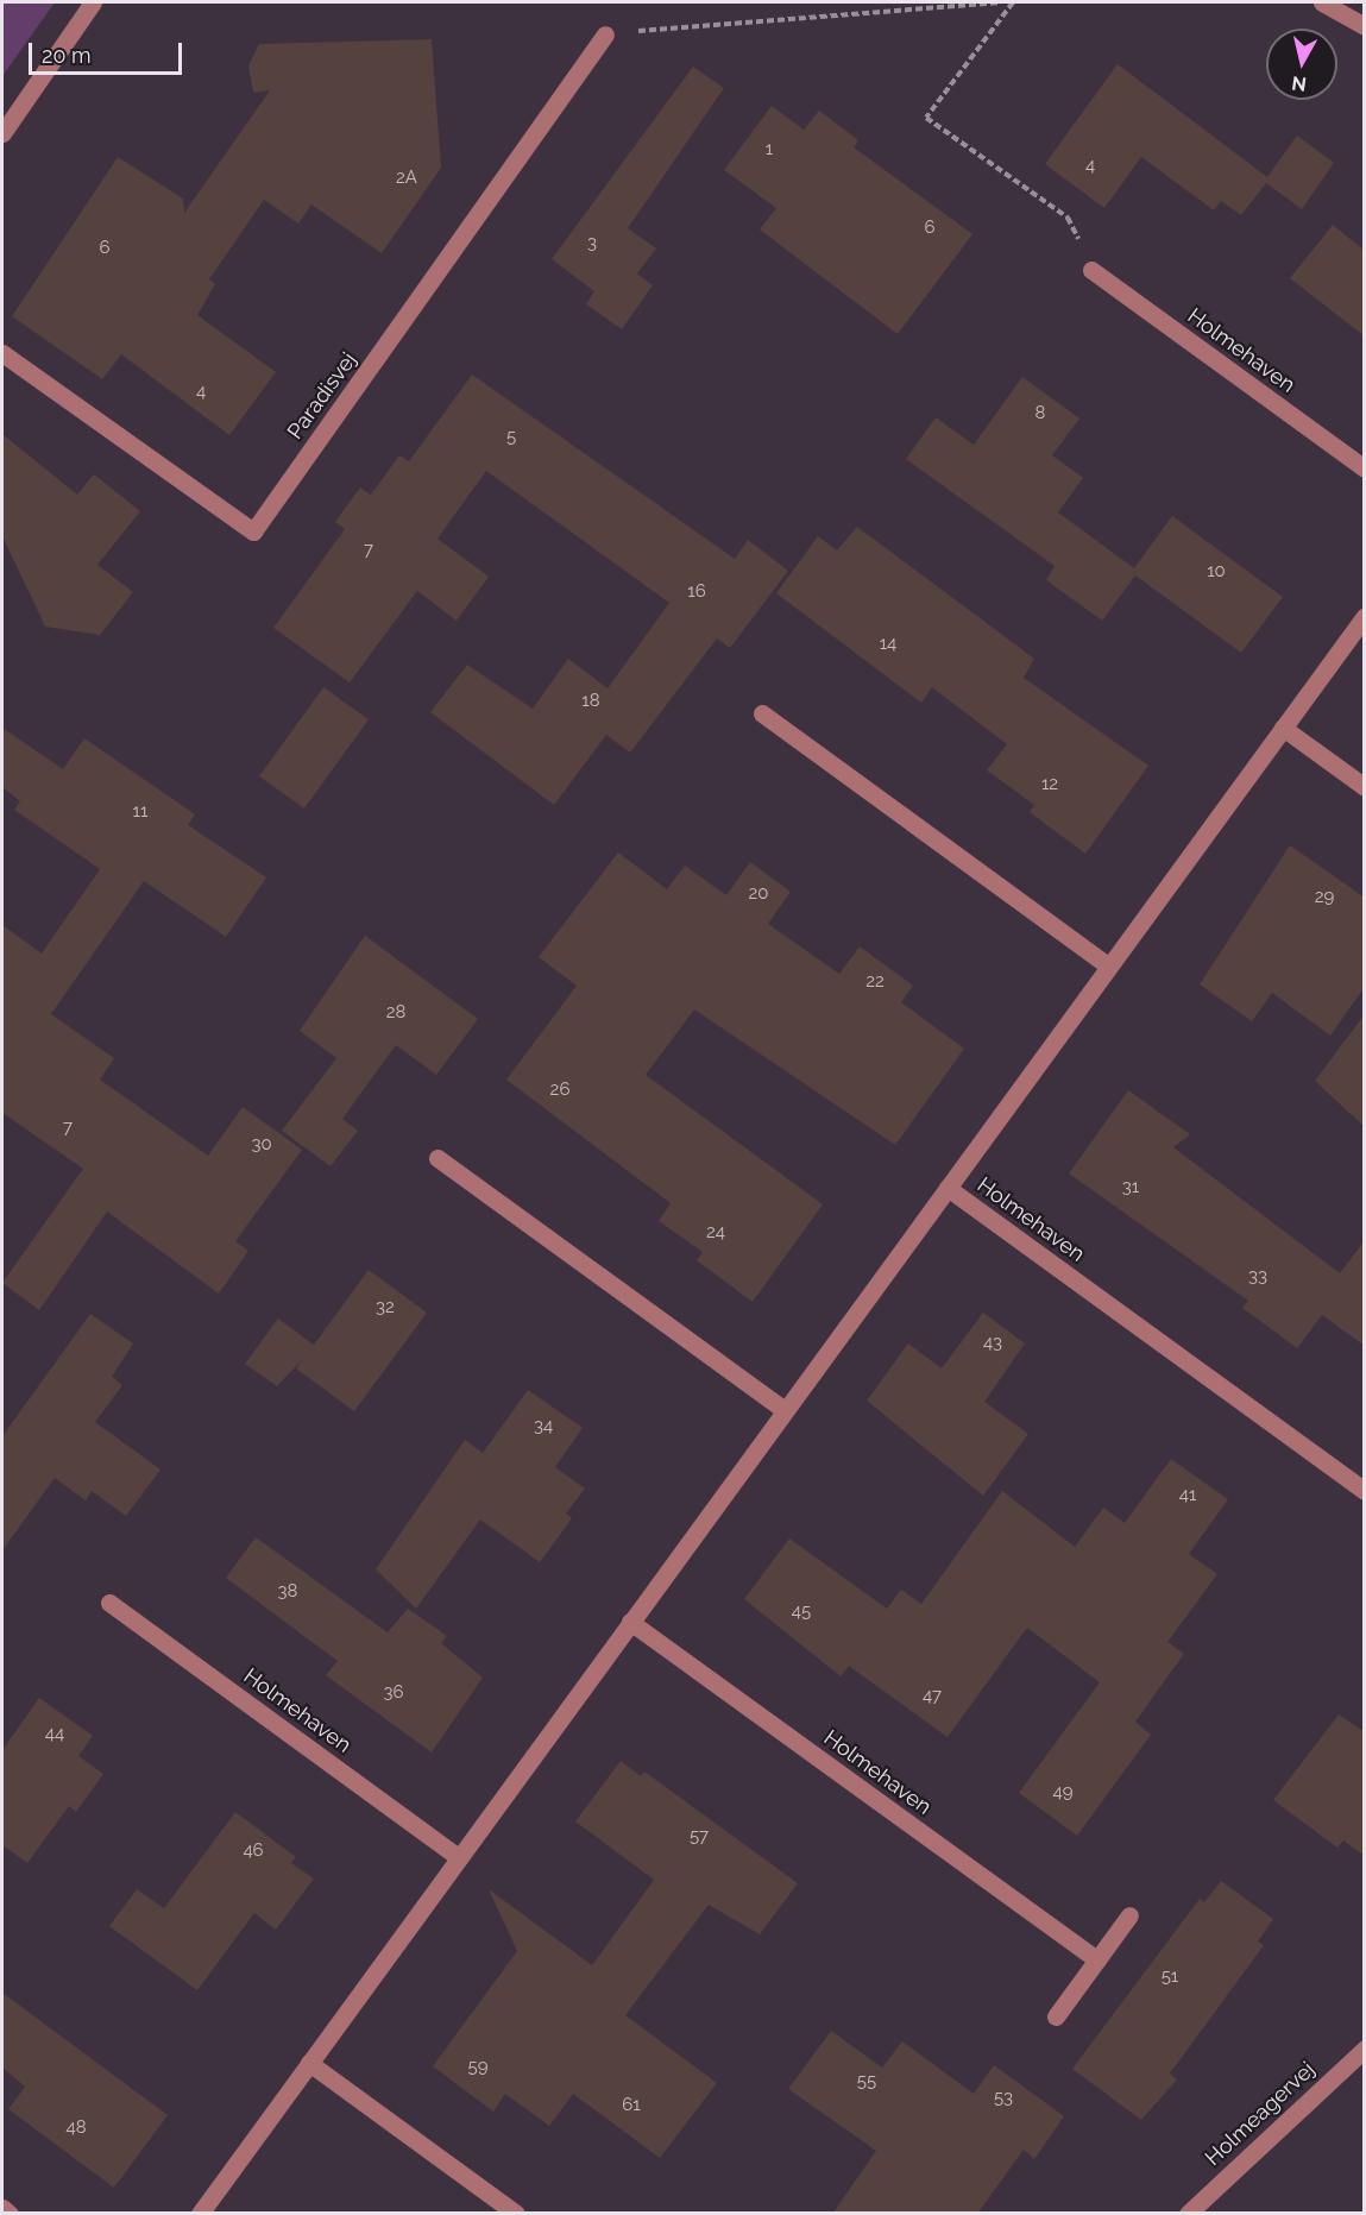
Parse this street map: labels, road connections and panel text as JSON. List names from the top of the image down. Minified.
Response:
{"streets":{"street":["Holmehaven","Paradisvej","Holmeagervej"]},"house_numbers":["1","4","2A","6","3","6","4","8","5","7","10","16","14","18","12","11","20","29","22","28","26","7","30","31","24","33","32","43","34","41","38","45","36","47","44","49","57","46","51","59","55","53","61","48"],"scale_bar":"20 m","north":"bottom"}
